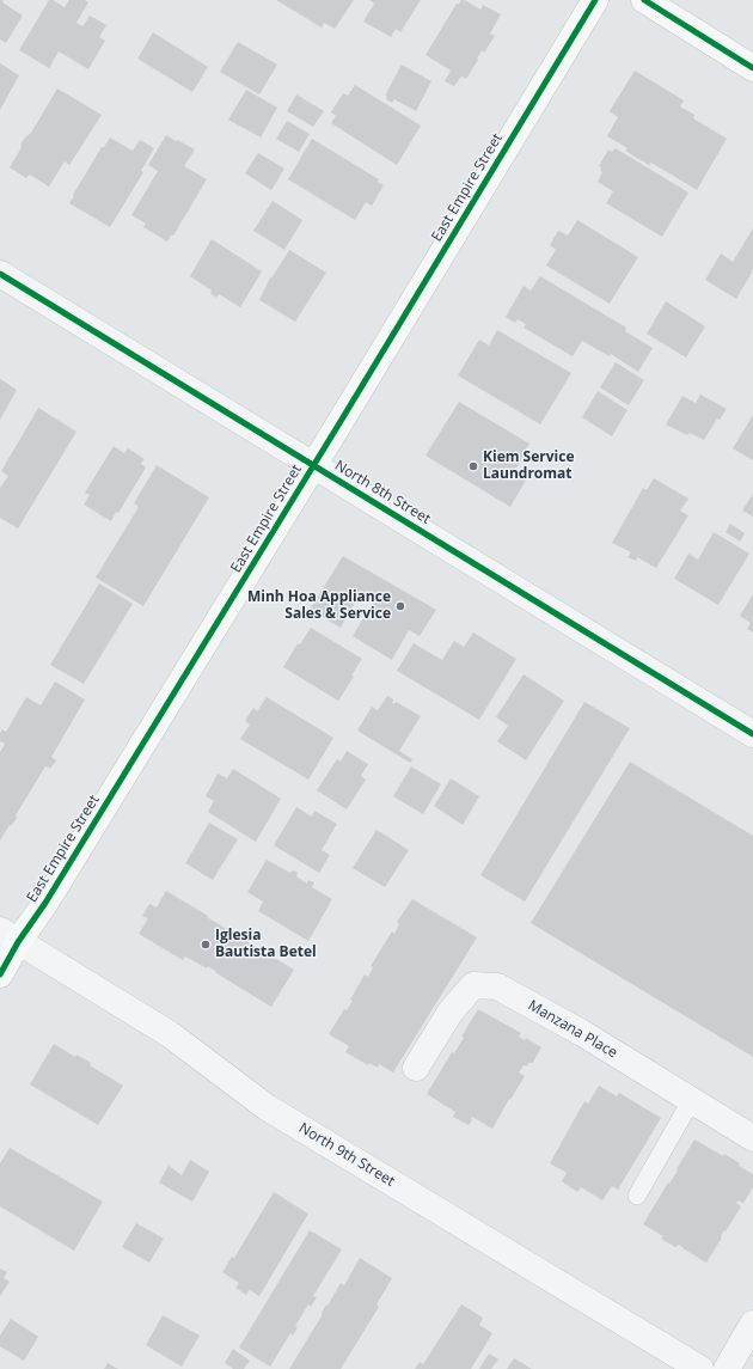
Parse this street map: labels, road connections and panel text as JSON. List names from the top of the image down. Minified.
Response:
{"streets":{"street":["East Empire Street","North 8th Street","Manzana Place","North 9th Street"]},"crossings":[["East Empire Street","North 8th Street"],["East Empire Street","North 9th Street"]],"places":["Kiem Service Laundromat","Minh Hoa Appliance Sales & Service","Iglesia Bautista Betel"]}
